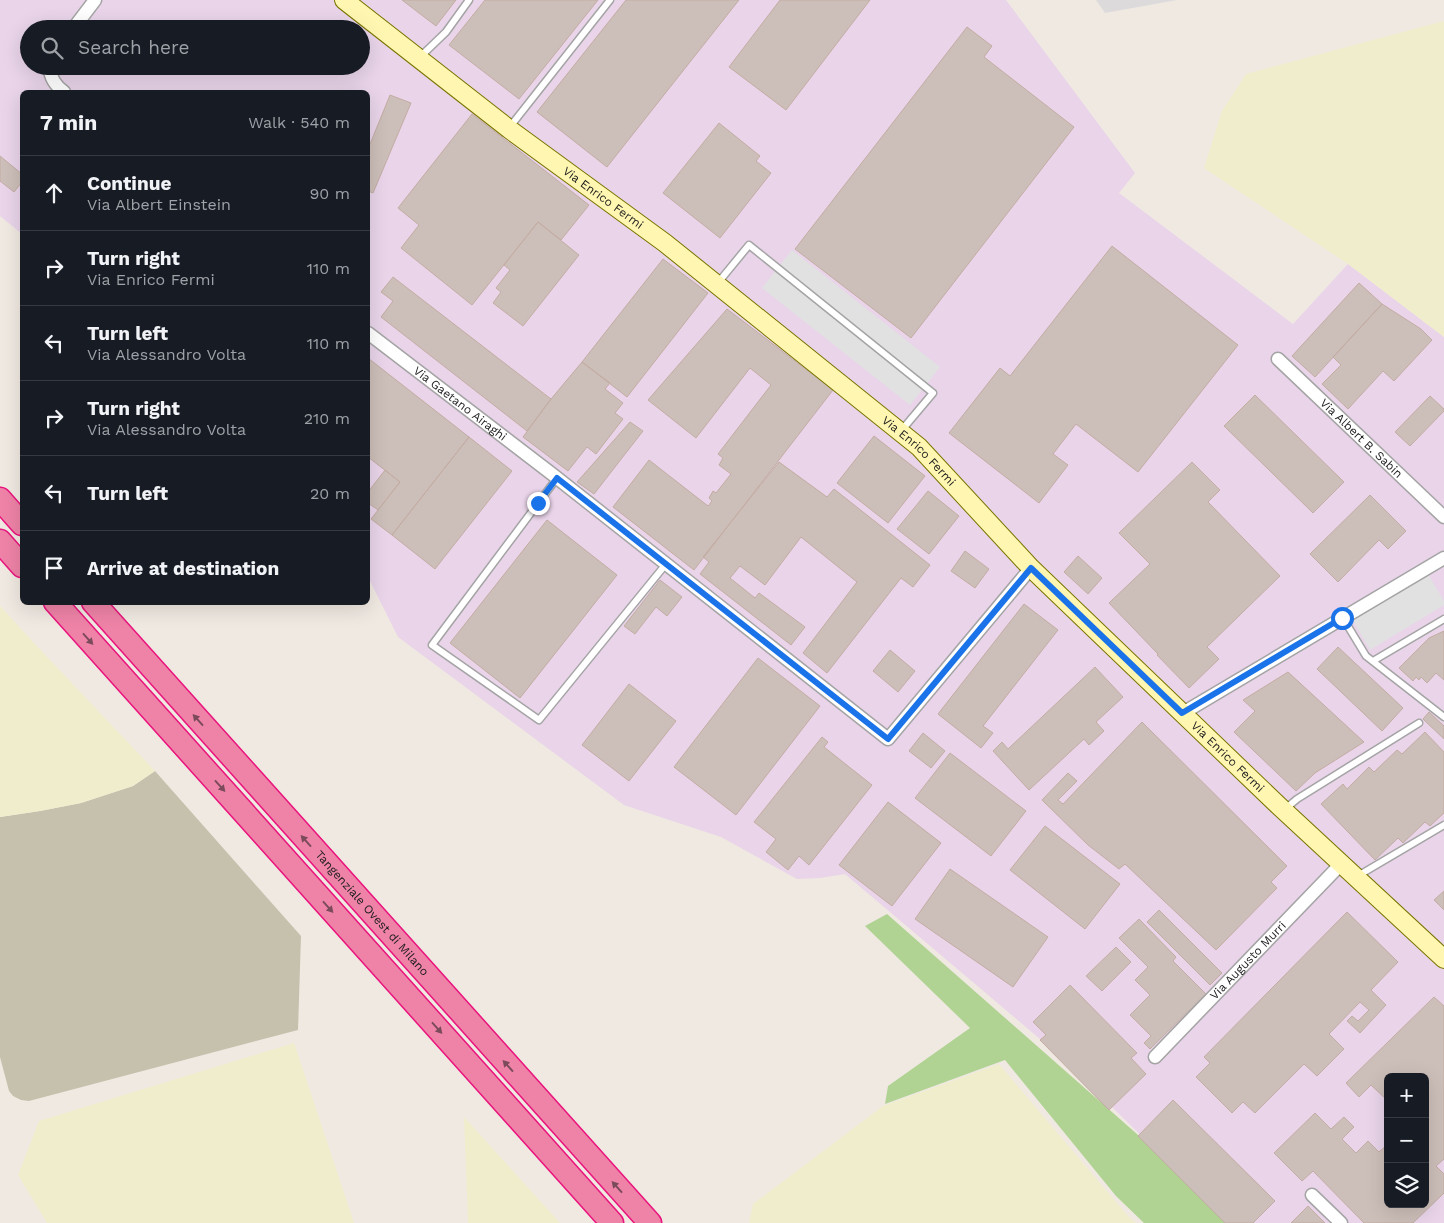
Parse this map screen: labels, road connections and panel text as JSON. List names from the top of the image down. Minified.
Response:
{"streets":{"highway":["Tangenziale Ovest di Milano"],"street":["Via Enrico Fermi","Via Gaetano Airaghi","Via Albert B. Sabin","Via Augusto Murri"]},"crossings":[["Via Enrico Fermi","Via Gaetano Airaghi"],["Via Enrico Fermi","Via Augusto Murri"]],"page":{"search":"Search here","heading":["7 min","Walk · 540 m"],"list":[["Continue","Via Albert Einstein","90 m"],["Turn right","Via Enrico Fermi","110 m"],["Turn left","Via Alessandro Volta","110 m"],["Turn right","Via Alessandro Volta","210 m"],["Turn left","20 m"],"Arrive at destination"],"map_buttons":["+","−"]}}
